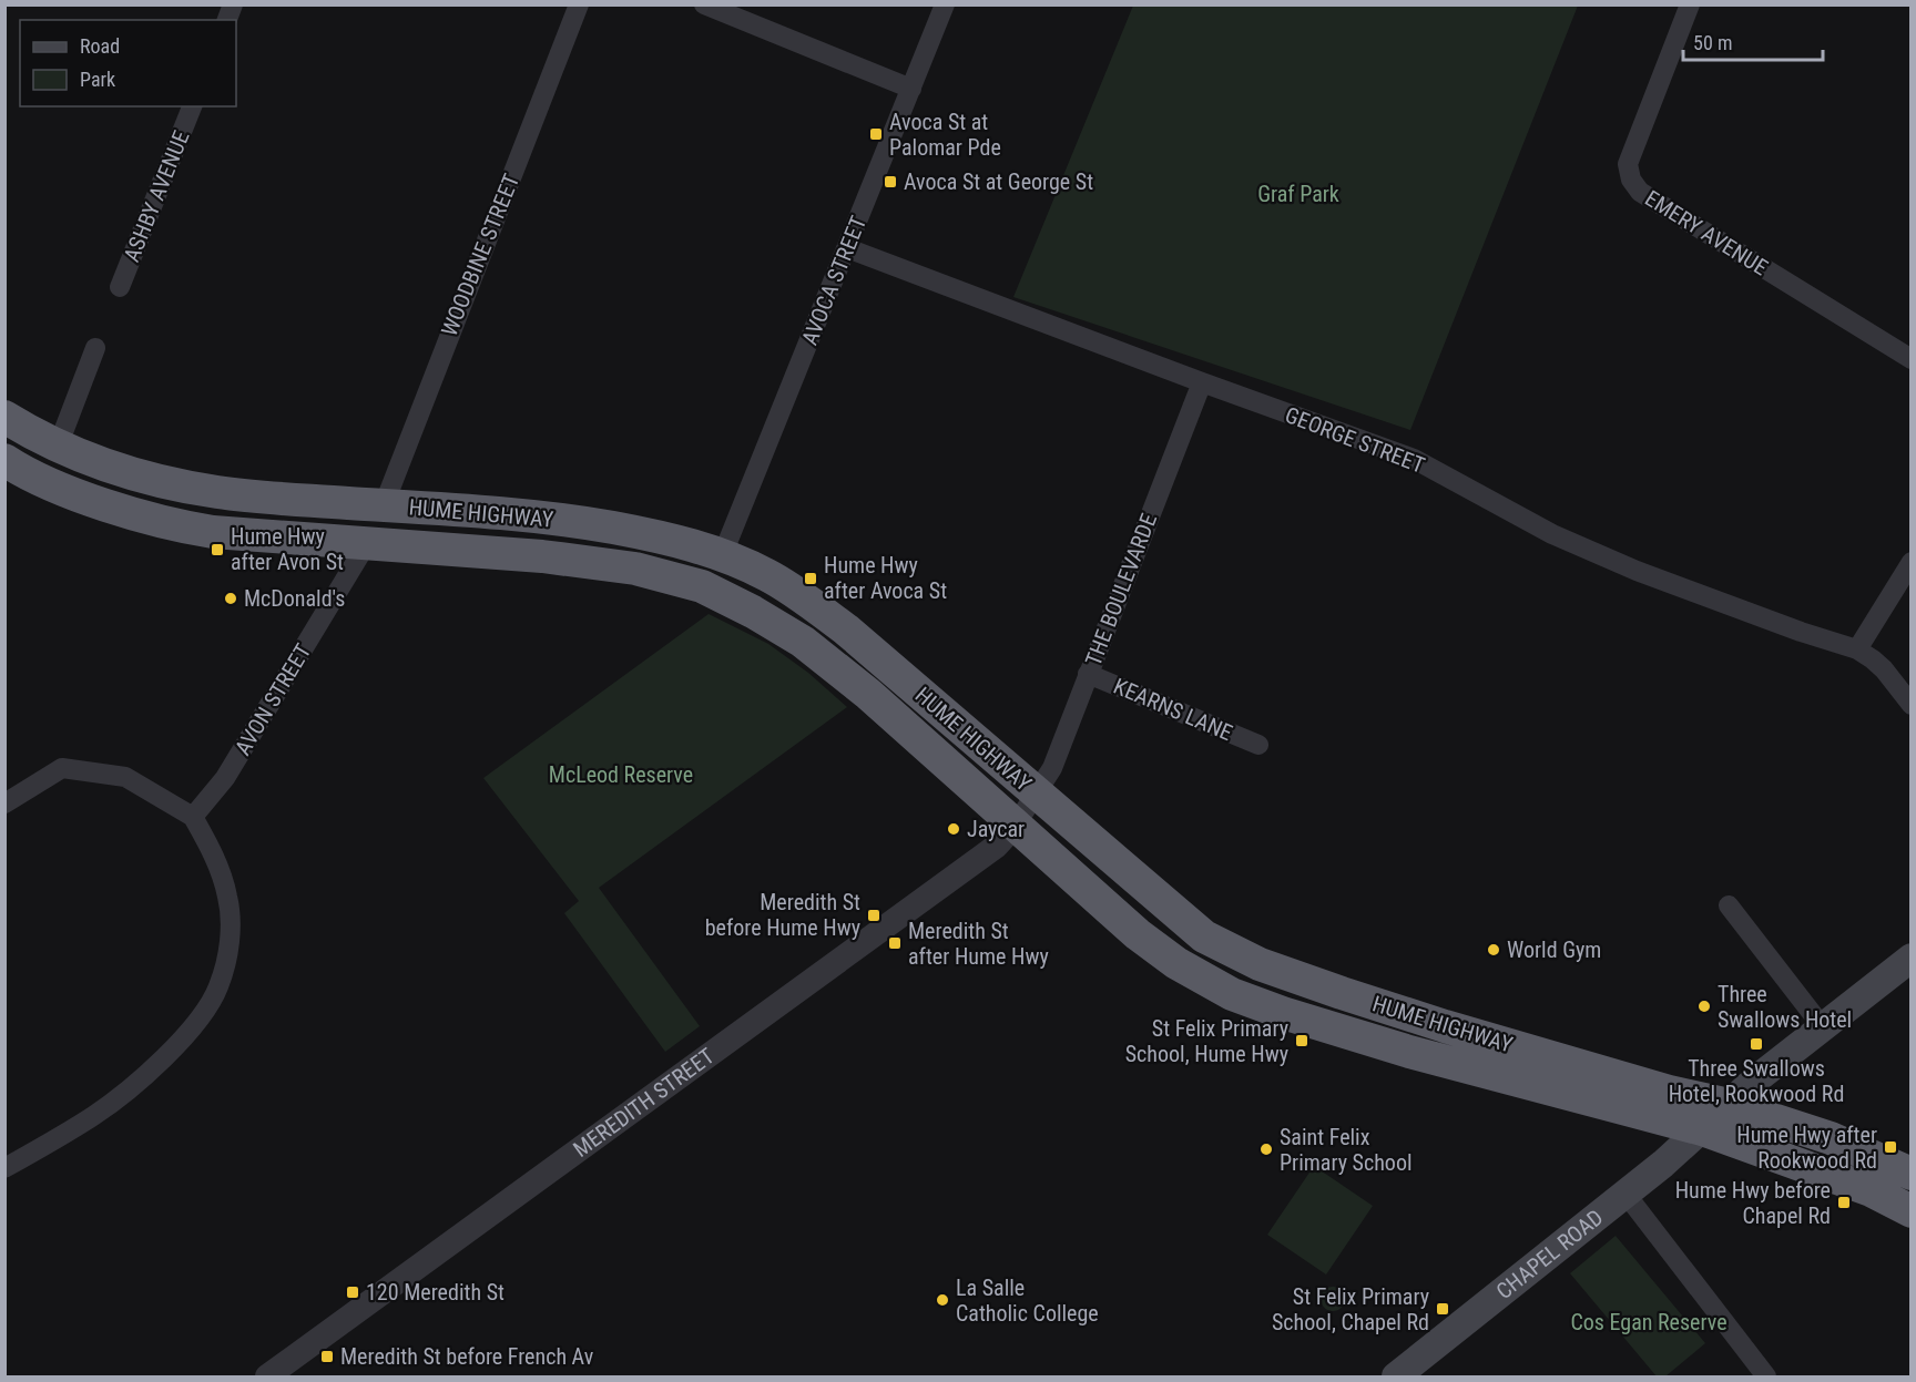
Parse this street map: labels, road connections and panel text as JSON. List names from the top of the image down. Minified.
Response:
{"streets":{"highway":["HUME HIGHWAY"],"main road":["CHAPEL ROAD"],"street":["ASHBY AVENUE","EMERY AVENUE","WOODBINE STREET","AVOCA STREET","GEORGE STREET","THE BOULEVARDE","AVON STREET","KEARNS LANE","MEREDITH STREET"]},"crossings":[["WOODBINE STREET","HUME HIGHWAY"],["AVOCA STREET","GEORGE STREET"],["AVOCA STREET","HUME HIGHWAY"],["GEORGE STREET","THE BOULEVARDE"],["HUME HIGHWAY","THE BOULEVARDE"],["HUME HIGHWAY","AVON STREET"],["HUME HIGHWAY","MEREDITH STREET"],["HUME HIGHWAY","CHAPEL ROAD"],["THE BOULEVARDE","KEARNS LANE"],["THE BOULEVARDE","MEREDITH STREET"]],"parks":["Graf Park","McLeod Reserve","Cos Egan Reserve"],"places":{"transit":["Avoca St at Palomar Pde","Avoca St at George St","Hume Hwy after Avon St","Hume Hwy after Avoca St","Meredith St before Hume Hwy","Meredith St after Hume Hwy","St Felix Primary School, Hume Hwy","Three Swallows Hotel, Rookwood Rd","Hume Hwy after Rookwood Rd","Hume Hwy before Chapel Rd","120 Meredith St","St Felix Primary School, Chapel Rd","Meredith St before French Av"],"other":["McDonald's","Jaycar","World Gym","Three Swallows Hotel","Saint Felix Primary School","La Salle Catholic College"]},"legend":["Road","Park"],"scale_bar":"50 m"}
